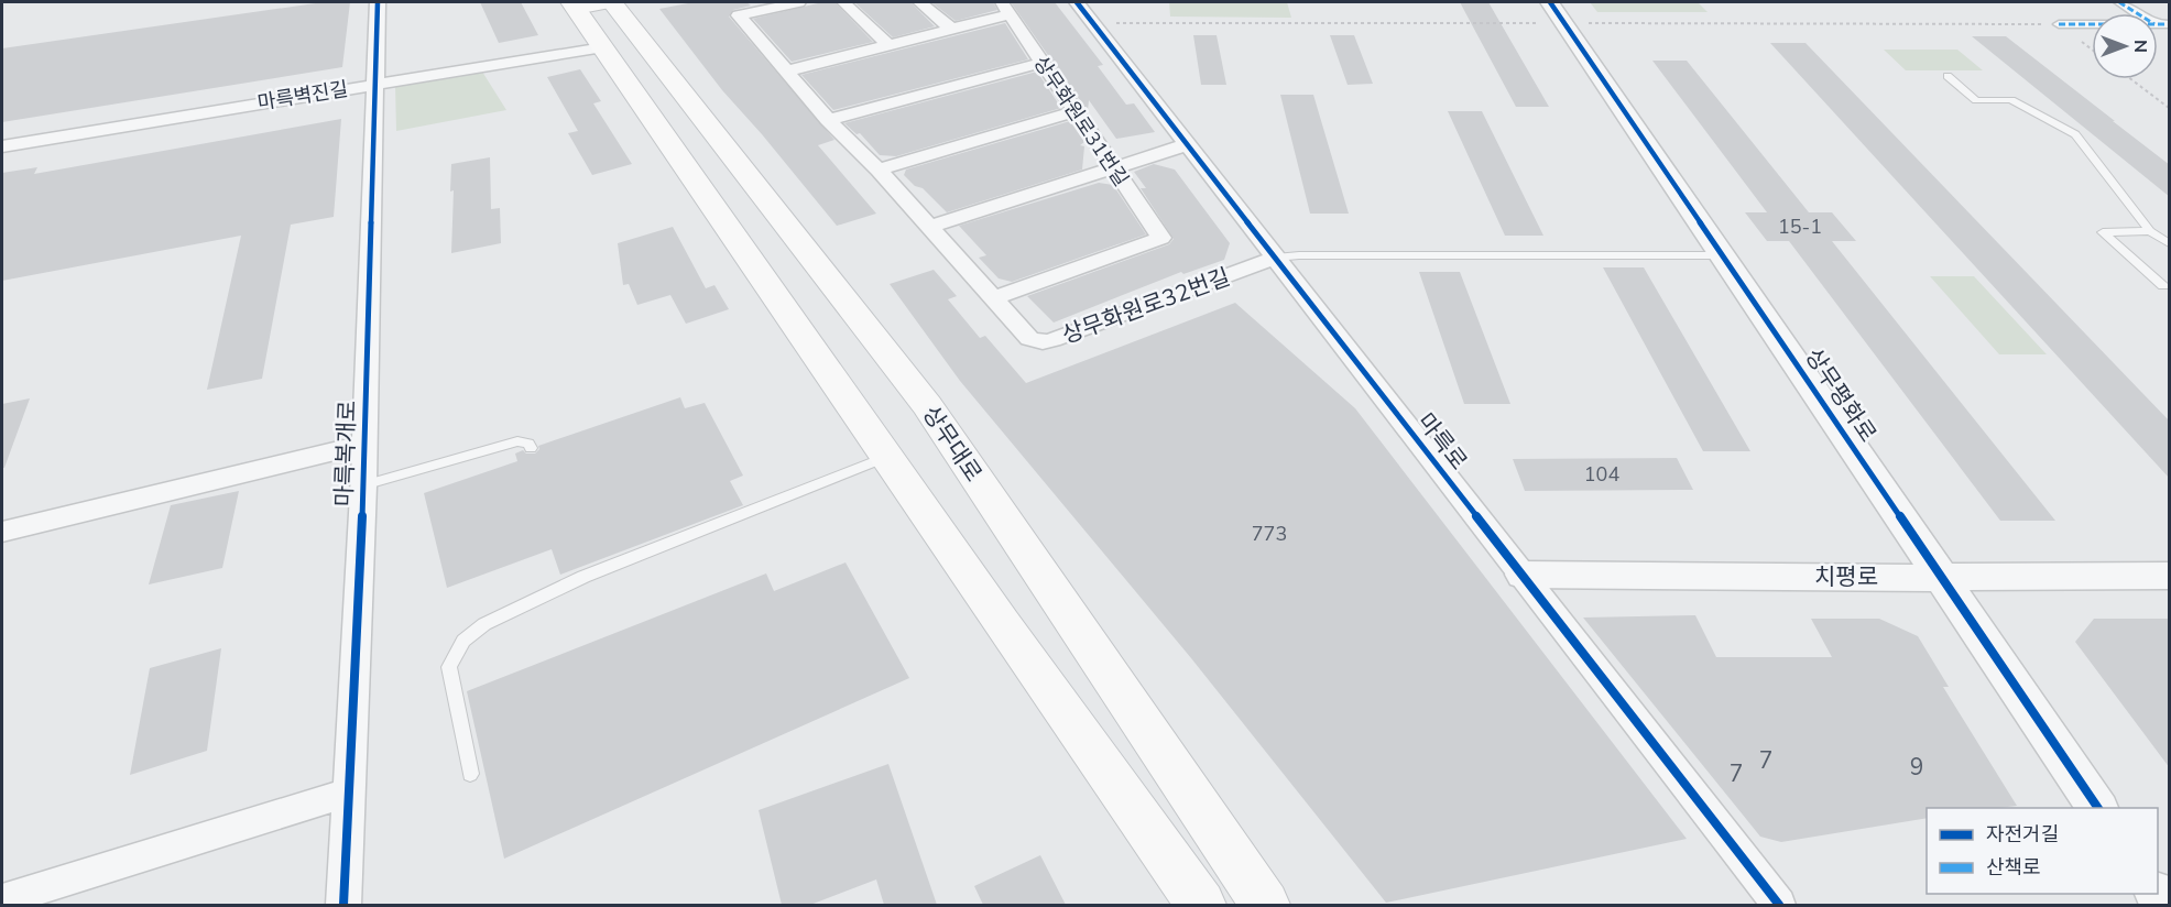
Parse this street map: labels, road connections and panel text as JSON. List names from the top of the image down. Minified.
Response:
{"streets":{"main road":["상무대로"],"street":["마륵벽진길","상무화원로31번길","상무화원로32번길","상무평화로","마륵로","마륵복개로","치평로"]},"crossings":[["마륵벽진길","마륵복개로"],["상무화원로31번길","상무화원로32번길"],["상무화원로32번길","마륵로"],["상무평화로","치평로"],["마륵로","치평로"]],"house_numbers":["15-1","104","773","7","9","7"],"legend":["자전거길","산책로"],"north":"right"}
